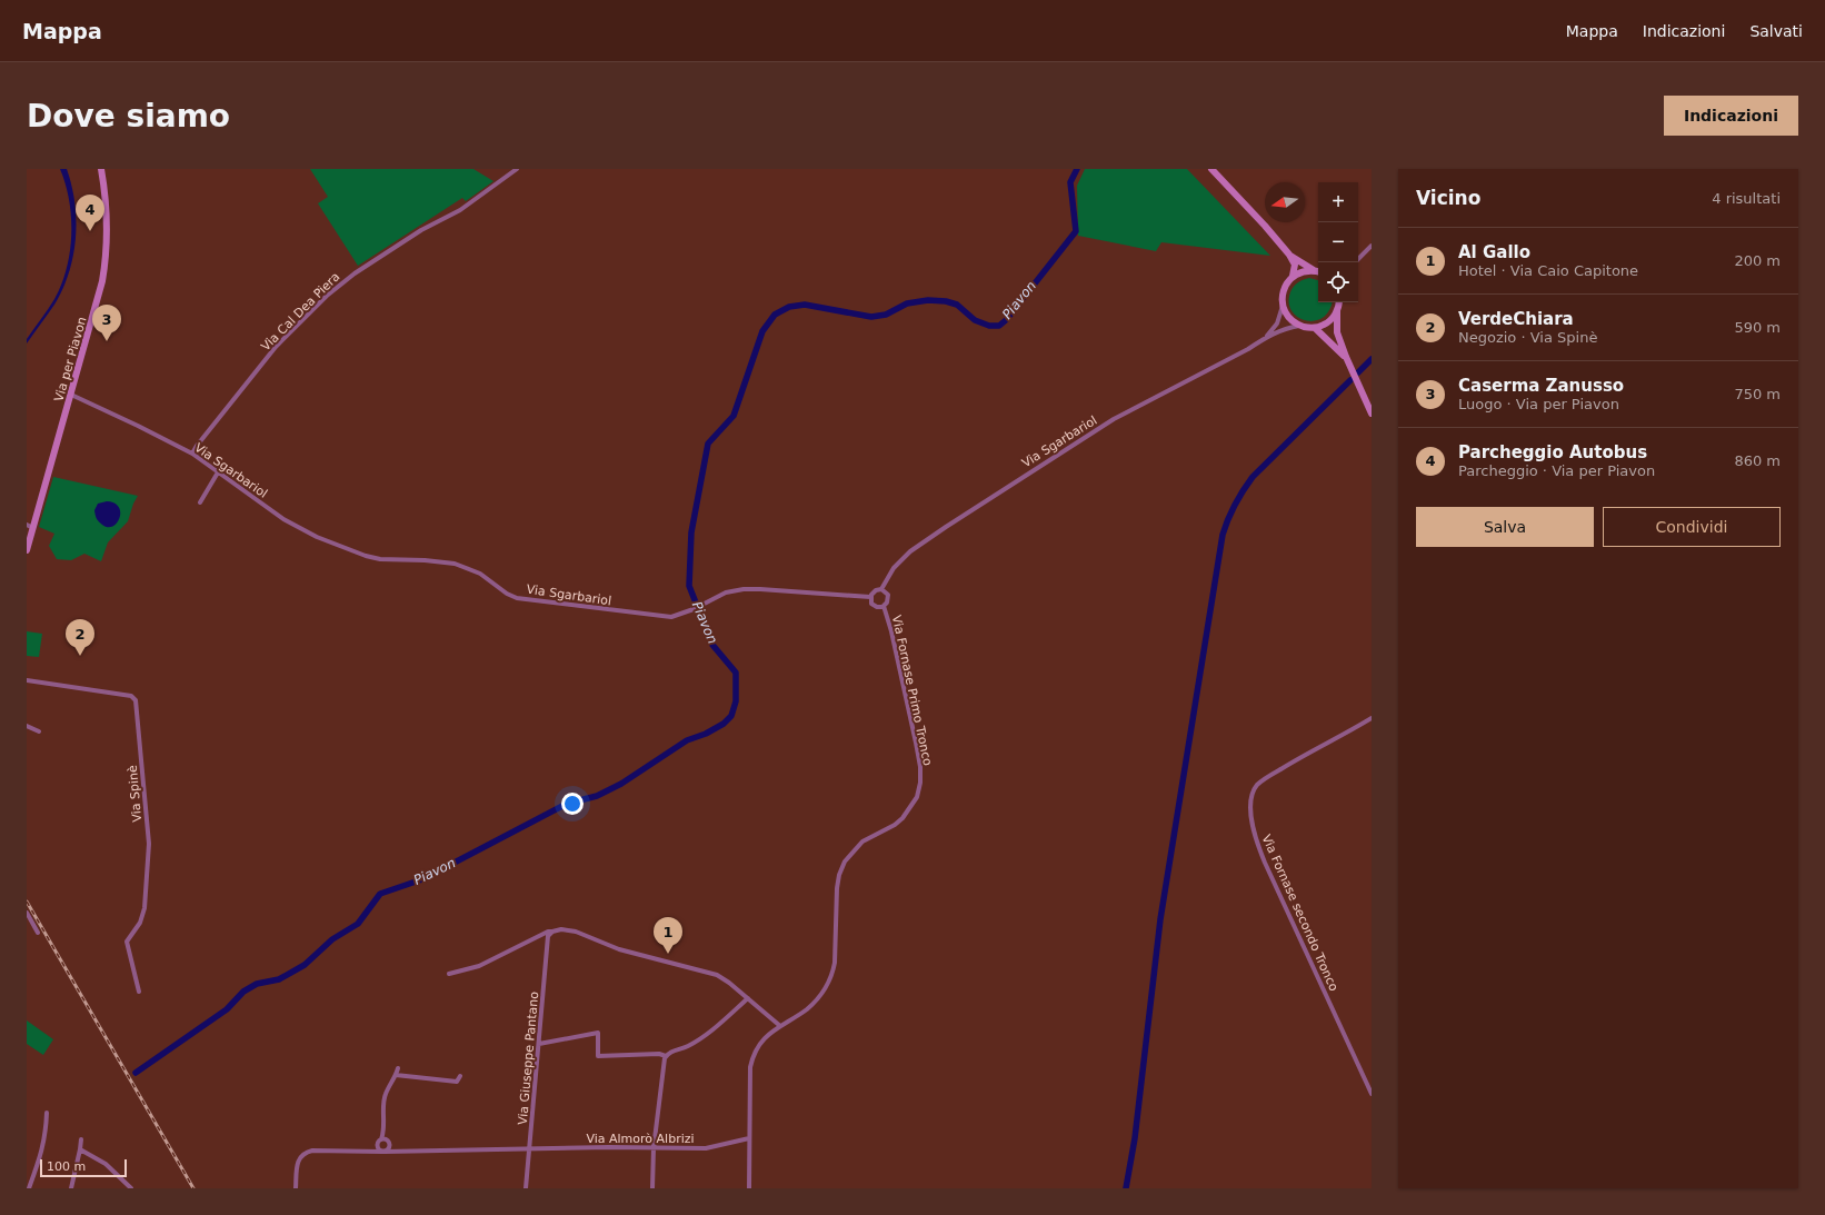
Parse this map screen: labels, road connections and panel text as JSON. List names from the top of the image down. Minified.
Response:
{"streets":{"main road":["Via per Piavon"],"street":["Via Cal Dea Piera","Via Sgarbariol","Via Fornase Primo Tronco","Via Spinè","Via Fornase secondo Tronco","Via Giuseppe Pantano","Via Almorò Albrizi"]},"crossings":[["Via Cal Dea Piera","Via Sgarbariol"],["Via per Piavon","Via Sgarbariol"],["Via Sgarbariol","Via Fornase Primo Tronco"],["Via Fornase Primo Tronco","Via Almorò Albrizi"],["Via Giuseppe Pantano","Via Almorò Albrizi"]],"water":["Piavon"],"scale_bar":"100 m","north":"left","page":{"header":"Mappa","nav":["Mappa","Indicazioni","Salvati"],"buttons":["Indicazioni",["Salva","Condividi"]],"title":"Dove siamo","heading":["Vicino","4 risultati"],"map_buttons":["+","−"],"pins":["4","3","2","1"],"list":[{"mark":"1","name":"Al Gallo","note":"Hotel · Via Caio Capitone","value":"200 m"},{"mark":"2","name":"VerdeChiara","note":"Negozio · Via Spinè","value":"590 m"},{"mark":"3","name":"Caserma Zanusso","note":"Luogo · Via per Piavon","value":"750 m"},{"mark":"4","name":"Parcheggio Autobus","note":"Parcheggio · Via per Piavon","value":"860 m"}],"scale":"100 m"}}
